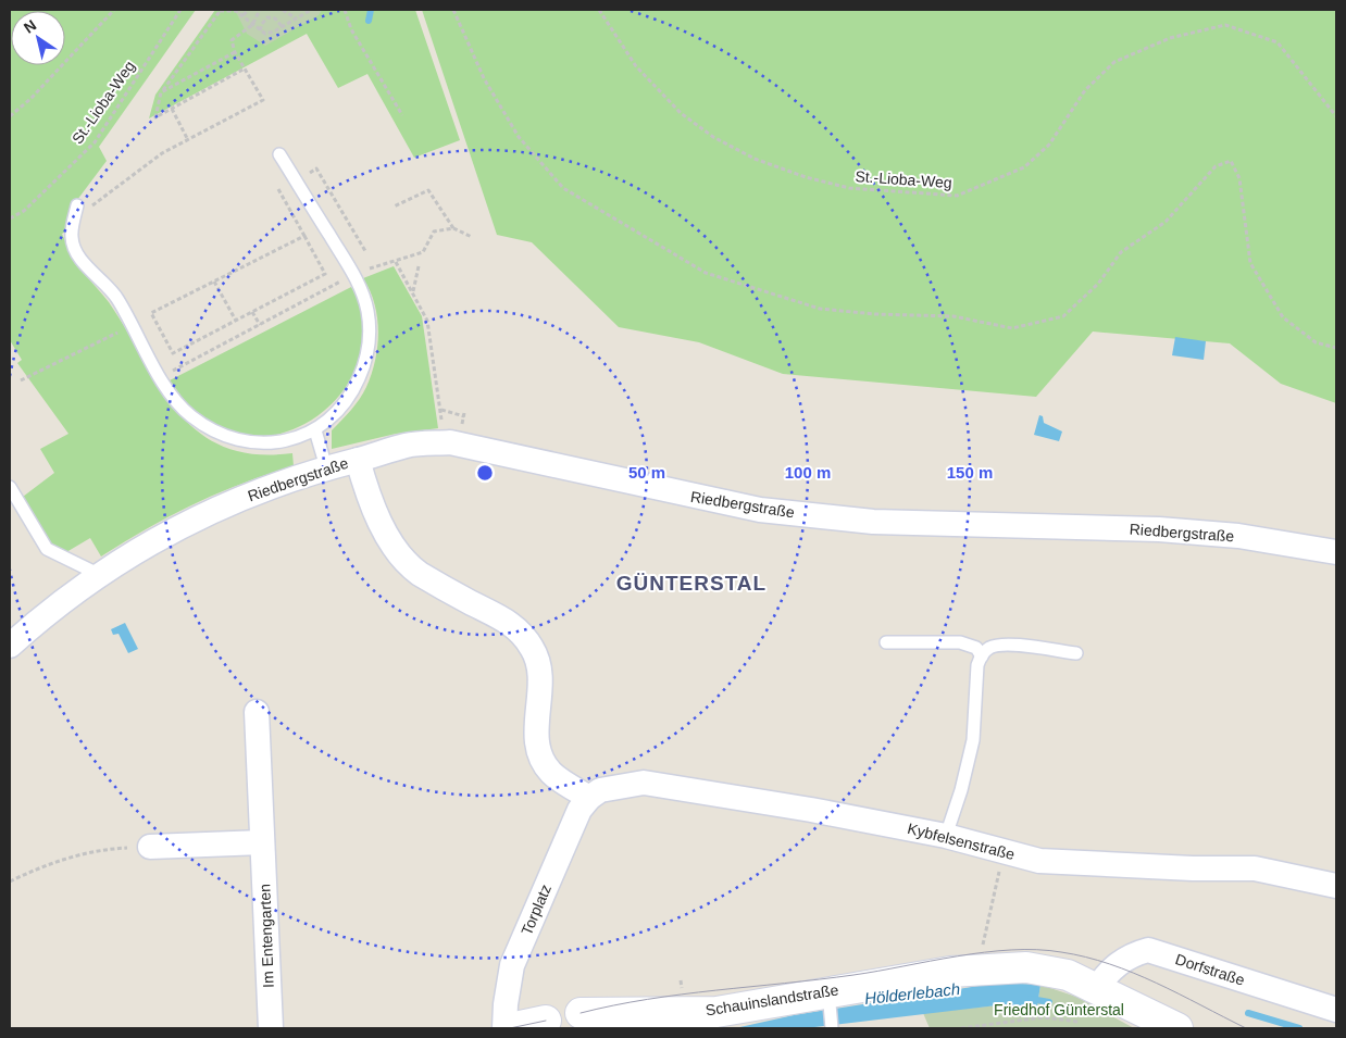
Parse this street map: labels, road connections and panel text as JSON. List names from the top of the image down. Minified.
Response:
{"streets":{"main road":["Schauinslandstraße"],"street":["Riedbergstraße","Kybfelsenstraße","Torplatz","Im Entengarten","Dorfstraße"],"path":["St.-Lioba-Weg"]},"crossings":[["Kybfelsenstraße","Torplatz"],["Dorfstraße","Schauinslandstraße"]],"districts":["GÜNTERSTAL"],"water":["Hölderlebach"],"parks":["Friedhof Günterstal"],"north":"top left","rings":["50 m","100 m","150 m"]}
